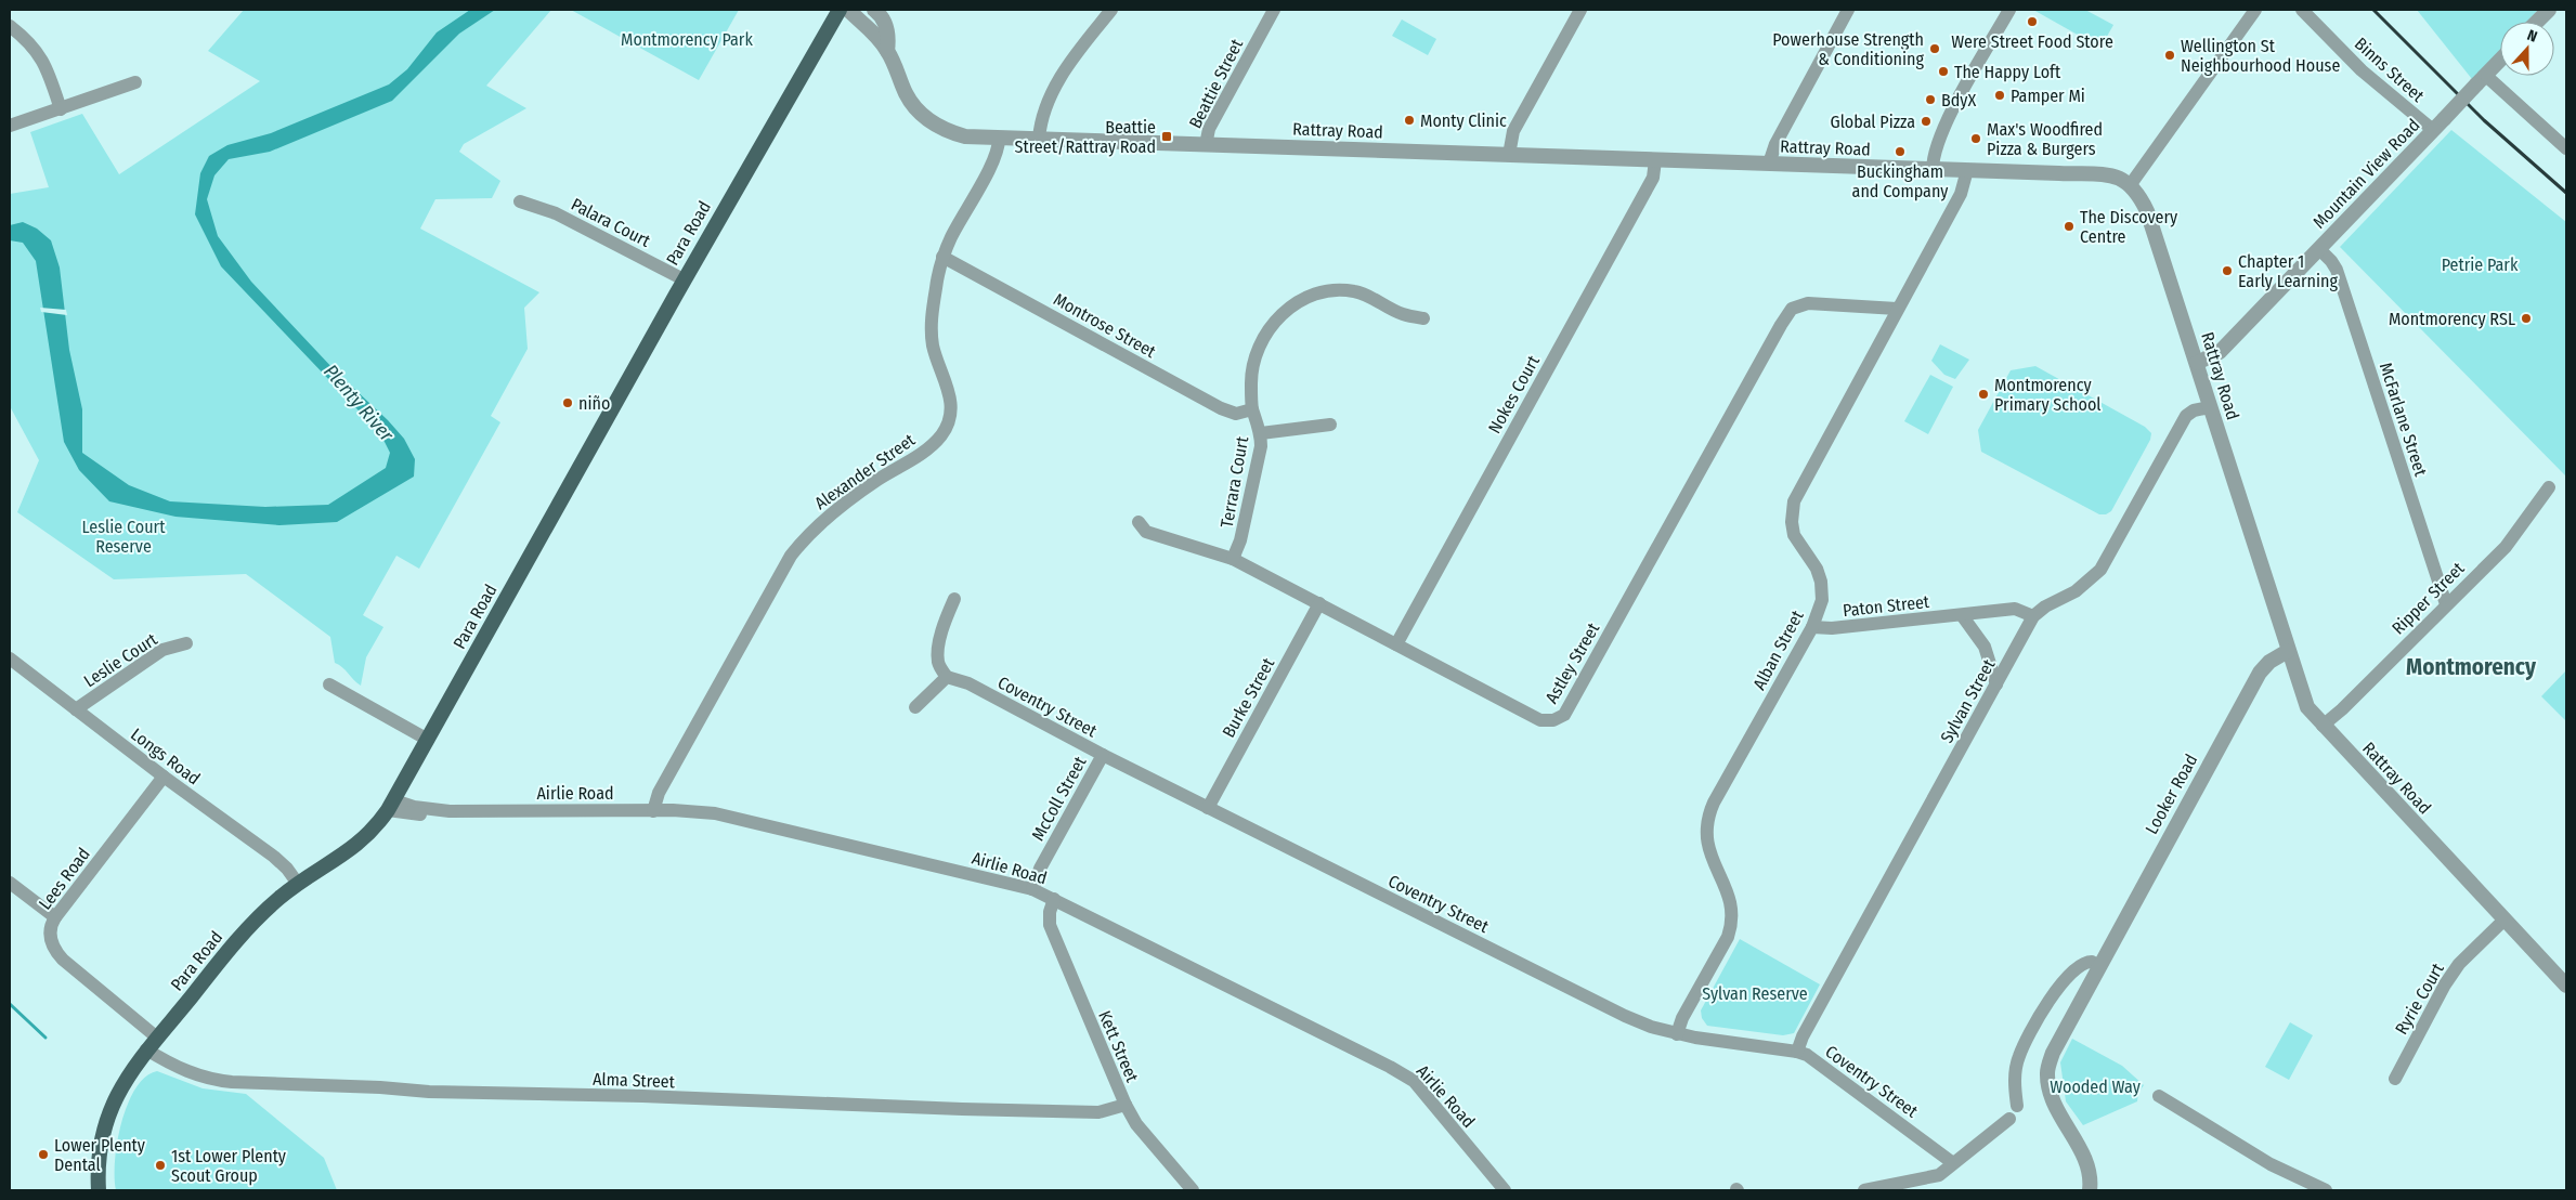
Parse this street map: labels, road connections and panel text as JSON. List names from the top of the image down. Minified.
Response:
{"streets":{"main road":["Para Road"],"street":["Binns Street","Beattie Street","Rattray Road","Mountain View Road","Palara Court","Montrose Street","Nokes Court","McFarlane Street","Alexander Street","Terrara Court","Ripper Street","Paton Street","Alban Street","Leslie Court","Astley Street","Burke Street","Sylvan Street","Coventry Street","Longs Road","Airlie Road","Looker Road","McColl Street","Lees Road","Ryrie Court","Kett Street","Alma Street"]},"crossings":[["Binns Street","Mountain View Road"],["Beattie Street","Rattray Road"],["Rattray Road","Mountain View Road"],["Rattray Road","Nokes Court"],["Rattray Road","Alexander Street"],["Rattray Road","Ripper Street"],["Rattray Road","Alban Street"],["Rattray Road","Looker Road"],["Rattray Road","Ryrie Court"],["Mountain View Road","McFarlane Street"],["Palara Court","Para Road"],["Para Road","Longs Road"],["Para Road","Airlie Road"],["Para Road","Lees Road"],["Para Road","Alma Street"],["Montrose Street","Alexander Street"],["Montrose Street","Terrara Court"],["Nokes Court","Astley Street"],["McFarlane Street","Ripper Street"],["Alexander Street","Airlie Road"],["Terrara Court","Astley Street"],["Paton Street","Alban Street"],["Paton Street","Sylvan Street"],["Alban Street","Astley Street"],["Alban Street","Coventry Street"],["Leslie Court","Longs Road"],["Astley Street","Burke Street"],["Burke Street","Coventry Street"],["Sylvan Street","Coventry Street"],["Coventry Street","McColl Street"],["Longs Road","Lees Road"],["Airlie Road","McColl Street"],["Airlie Road","Kett Street"],["Kett Street","Alma Street"]],"districts":["Montmorency"],"water":["Plenty River"],"parks":["Montmorency Park","Petrie Park","Leslie Court Reserve","Sylvan Reserve","Wooded Way"],"places":{"other":["Were Street Food Store","Powerhouse Strength & Conditioning","Wellington St Neighbourhood House","The Happy Loft","Pamper Mi","BdyX","Monty Clinic","Global Pizza","Max's Woodfired Pizza & Burgers","Buckingham and Company","The Discovery Centre","Chapter 1 Early Learning","Montmorency RSL","Montmorency Primary School","niño","Lower Plenty Dental","1st Lower Plenty Scout Group"],"transit":["Beattie Street/Rattray Road"]},"north":"top"}
